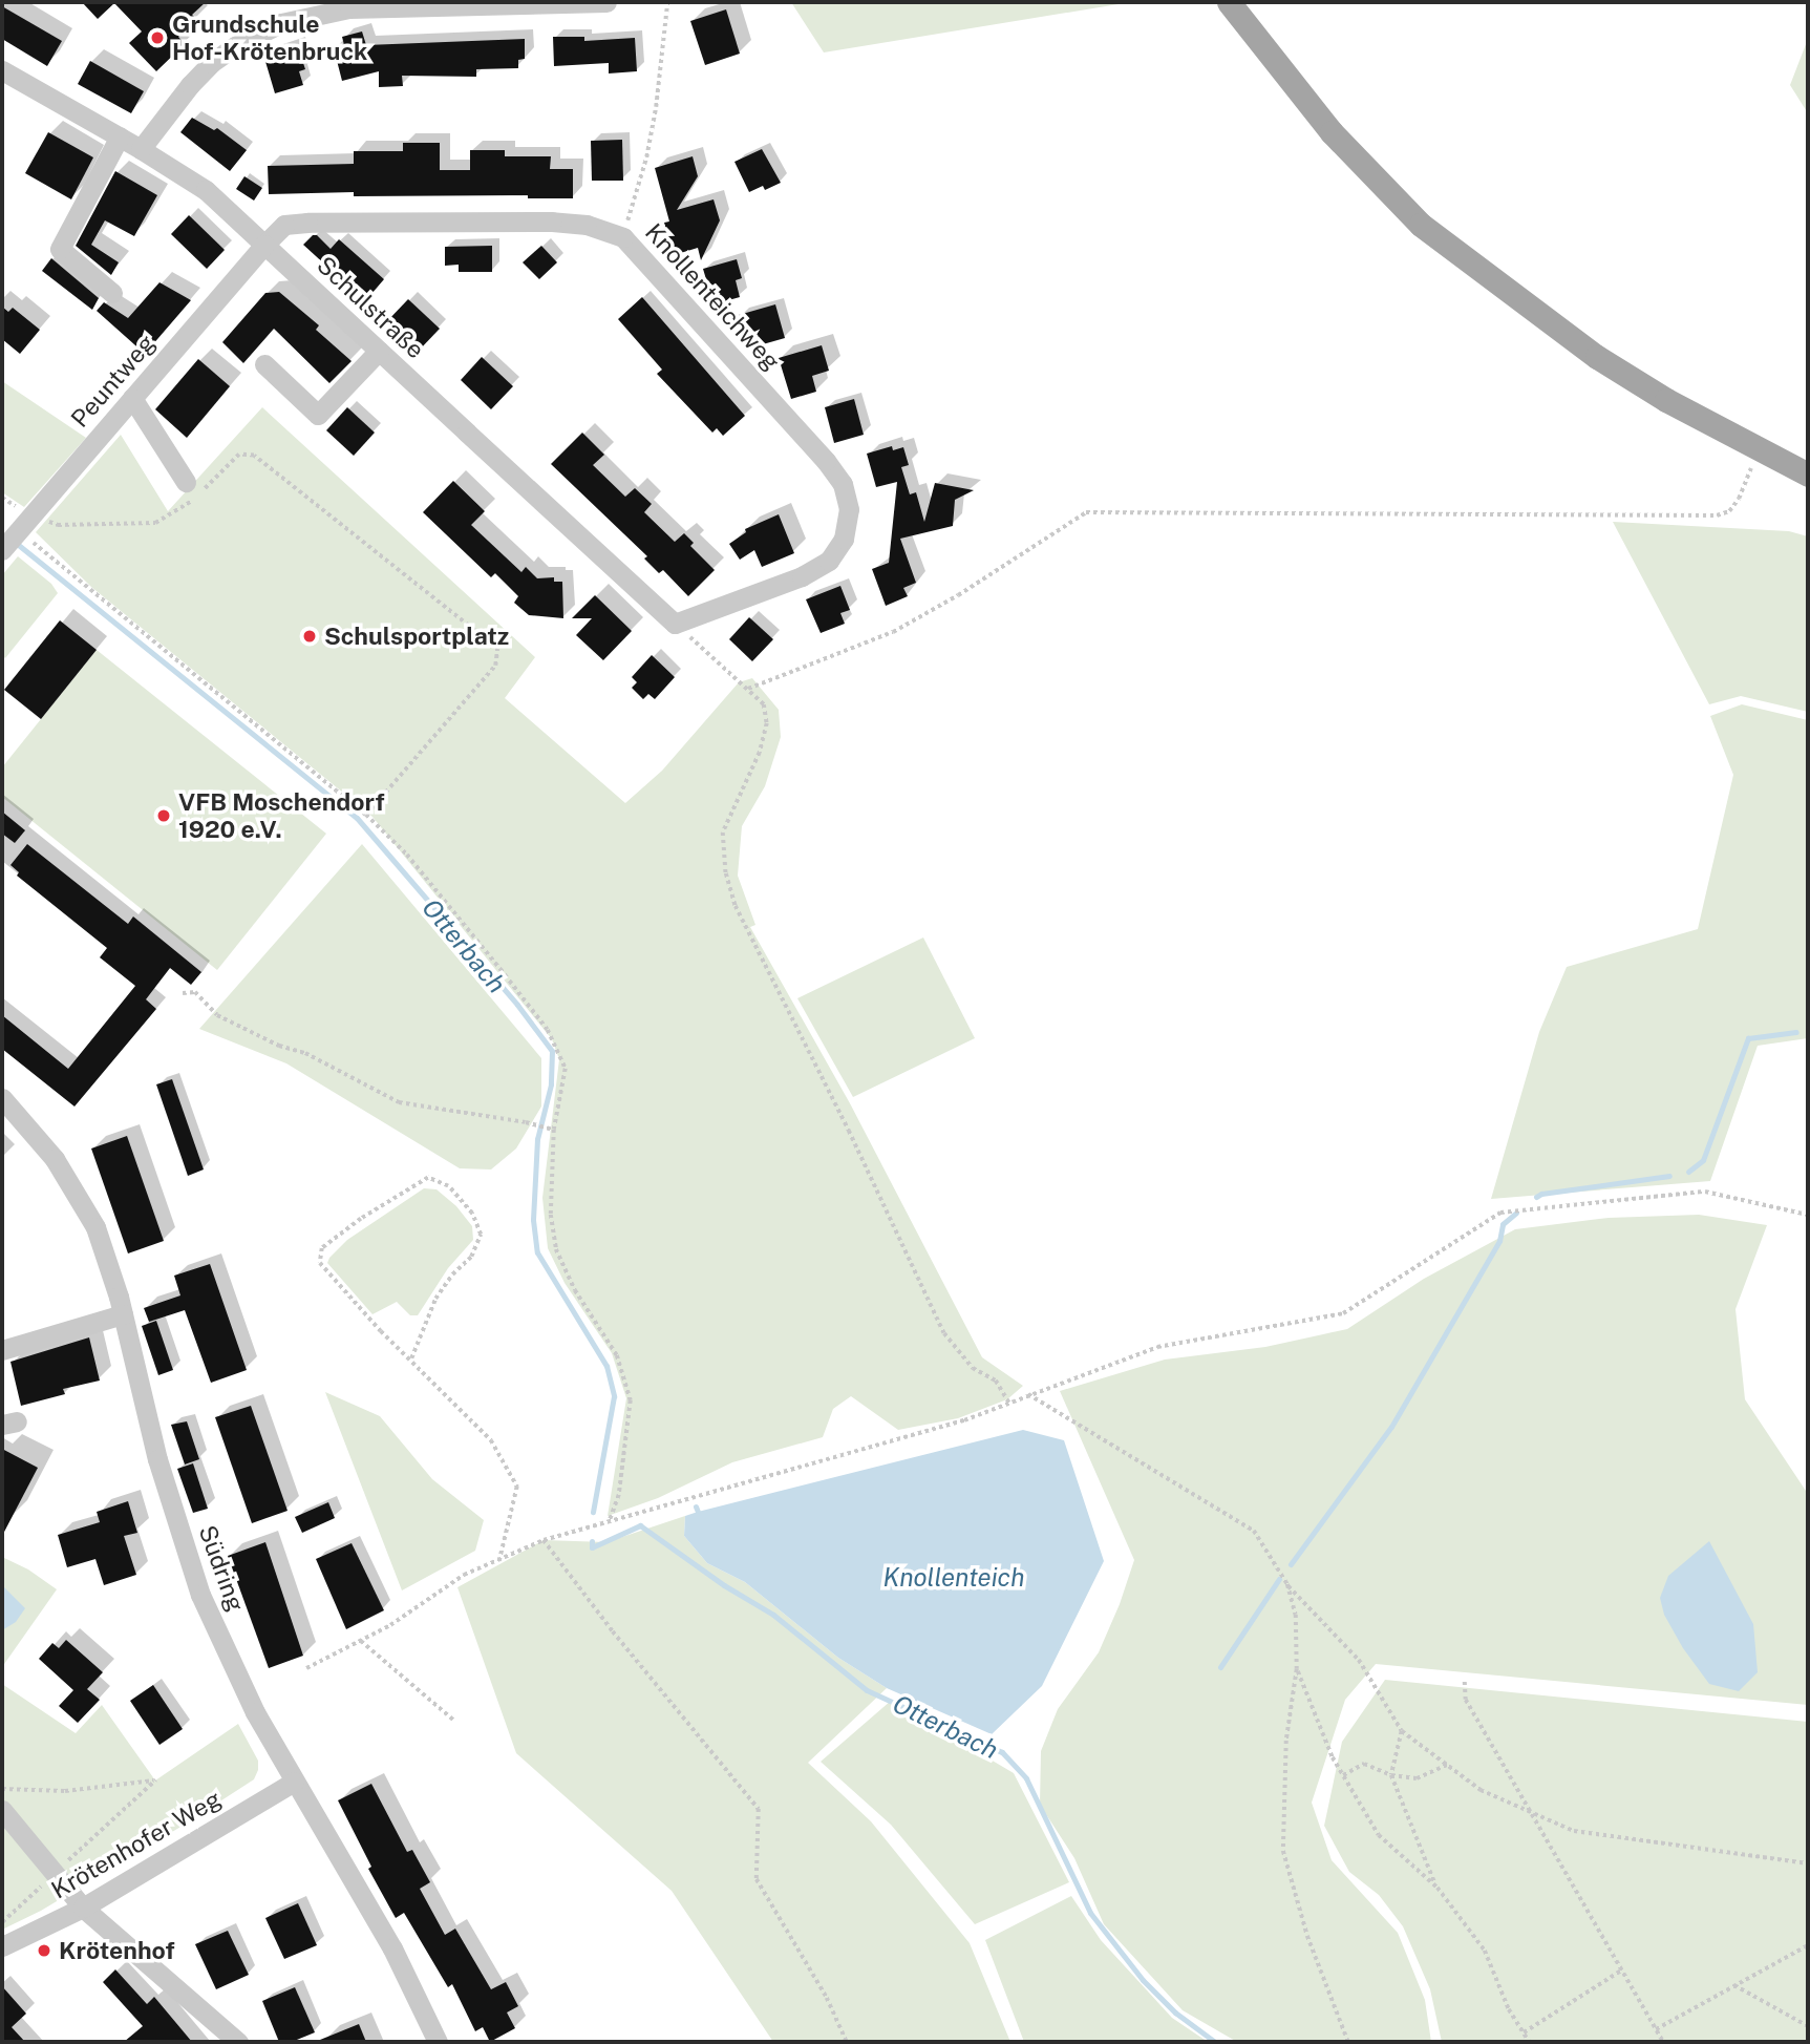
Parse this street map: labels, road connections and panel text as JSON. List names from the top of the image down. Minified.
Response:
{"streets":{"street":["Knollenteichweg","Schulstraße","Peuntweg","Südring","Krötenhofer Weg"]},"crossings":[["Knollenteichweg","Schulstraße"],["Knollenteichweg","Peuntweg"],["Schulstraße","Peuntweg"],["Südring","Krötenhofer Weg"]],"water":["Otterbach","Knollenteich"],"places":["Grundschule Hof-Krötenbruck","Schulsportplatz","VFB Moschendorf 1920 e.V.","Krötenhof"]}
